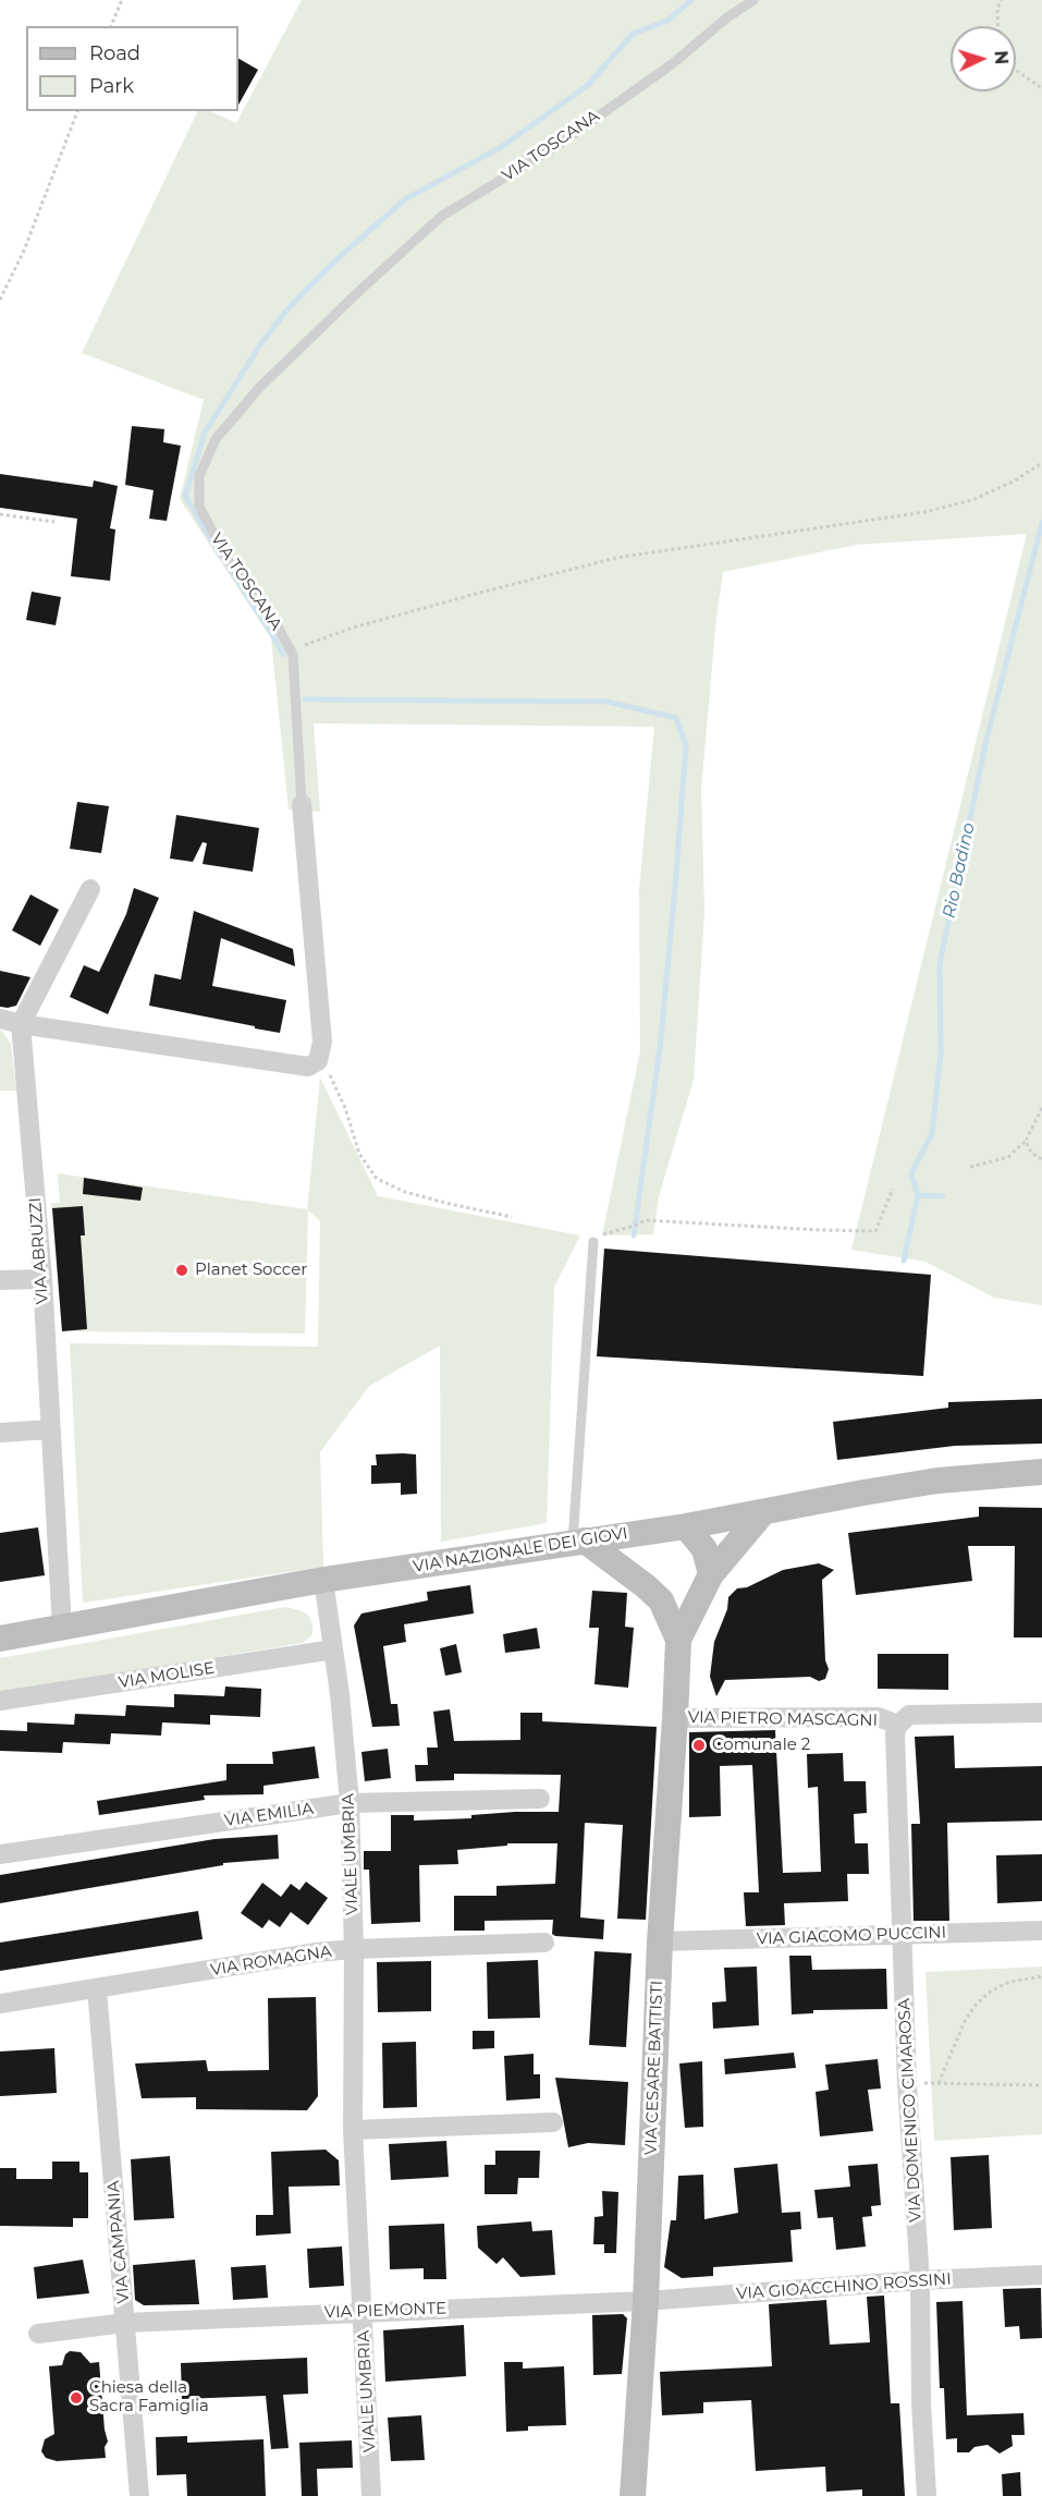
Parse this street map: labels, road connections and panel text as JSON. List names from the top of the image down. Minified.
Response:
{"streets":{"street":["VIA TOSCANA","VIA ABRUZZI","VIA NAZIONALE DEI GIOVI","VIA MOLISE","VIA PIETRO MASCAGNI","VIA EMILIA","VIALE UMBRIA","VIA GIACOMO PUCCINI","VIA ROMAGNA","VIA CESARE BATTISTI","VIA DOMENICO CIMAROSA","VIA CAMPANIA","VIA GIOACCHINO ROSSINI","VIA PIEMONTE"]},"crossings":[["VIA ABRUZZI","VIA NAZIONALE DEI GIOVI"],["VIA NAZIONALE DEI GIOVI","VIALE UMBRIA"],["VIA NAZIONALE DEI GIOVI","VIA CESARE BATTISTI"],["VIA MOLISE","VIALE UMBRIA"],["VIA PIETRO MASCAGNI","VIA CESARE BATTISTI"],["VIA PIETRO MASCAGNI","VIA DOMENICO CIMAROSA"],["VIA EMILIA","VIALE UMBRIA"],["VIALE UMBRIA","VIA ROMAGNA"],["VIALE UMBRIA","VIA PIEMONTE"],["VIA GIACOMO PUCCINI","VIA CESARE BATTISTI"],["VIA GIACOMO PUCCINI","VIA DOMENICO CIMAROSA"],["VIA ROMAGNA","VIA CAMPANIA"],["VIA CESARE BATTISTI","VIA GIOACCHINO ROSSINI"],["VIA CESARE BATTISTI","VIA PIEMONTE"],["VIA DOMENICO CIMAROSA","VIA GIOACCHINO ROSSINI"],["VIA CAMPANIA","VIA PIEMONTE"],["VIA GIOACCHINO ROSSINI","VIA PIEMONTE"]],"water":["Rio Badino"],"places":["Planet Soccer","Comunale 2","Chiesa della Sacra Famiglia"],"legend":["Road","Park"],"north":"right"}
